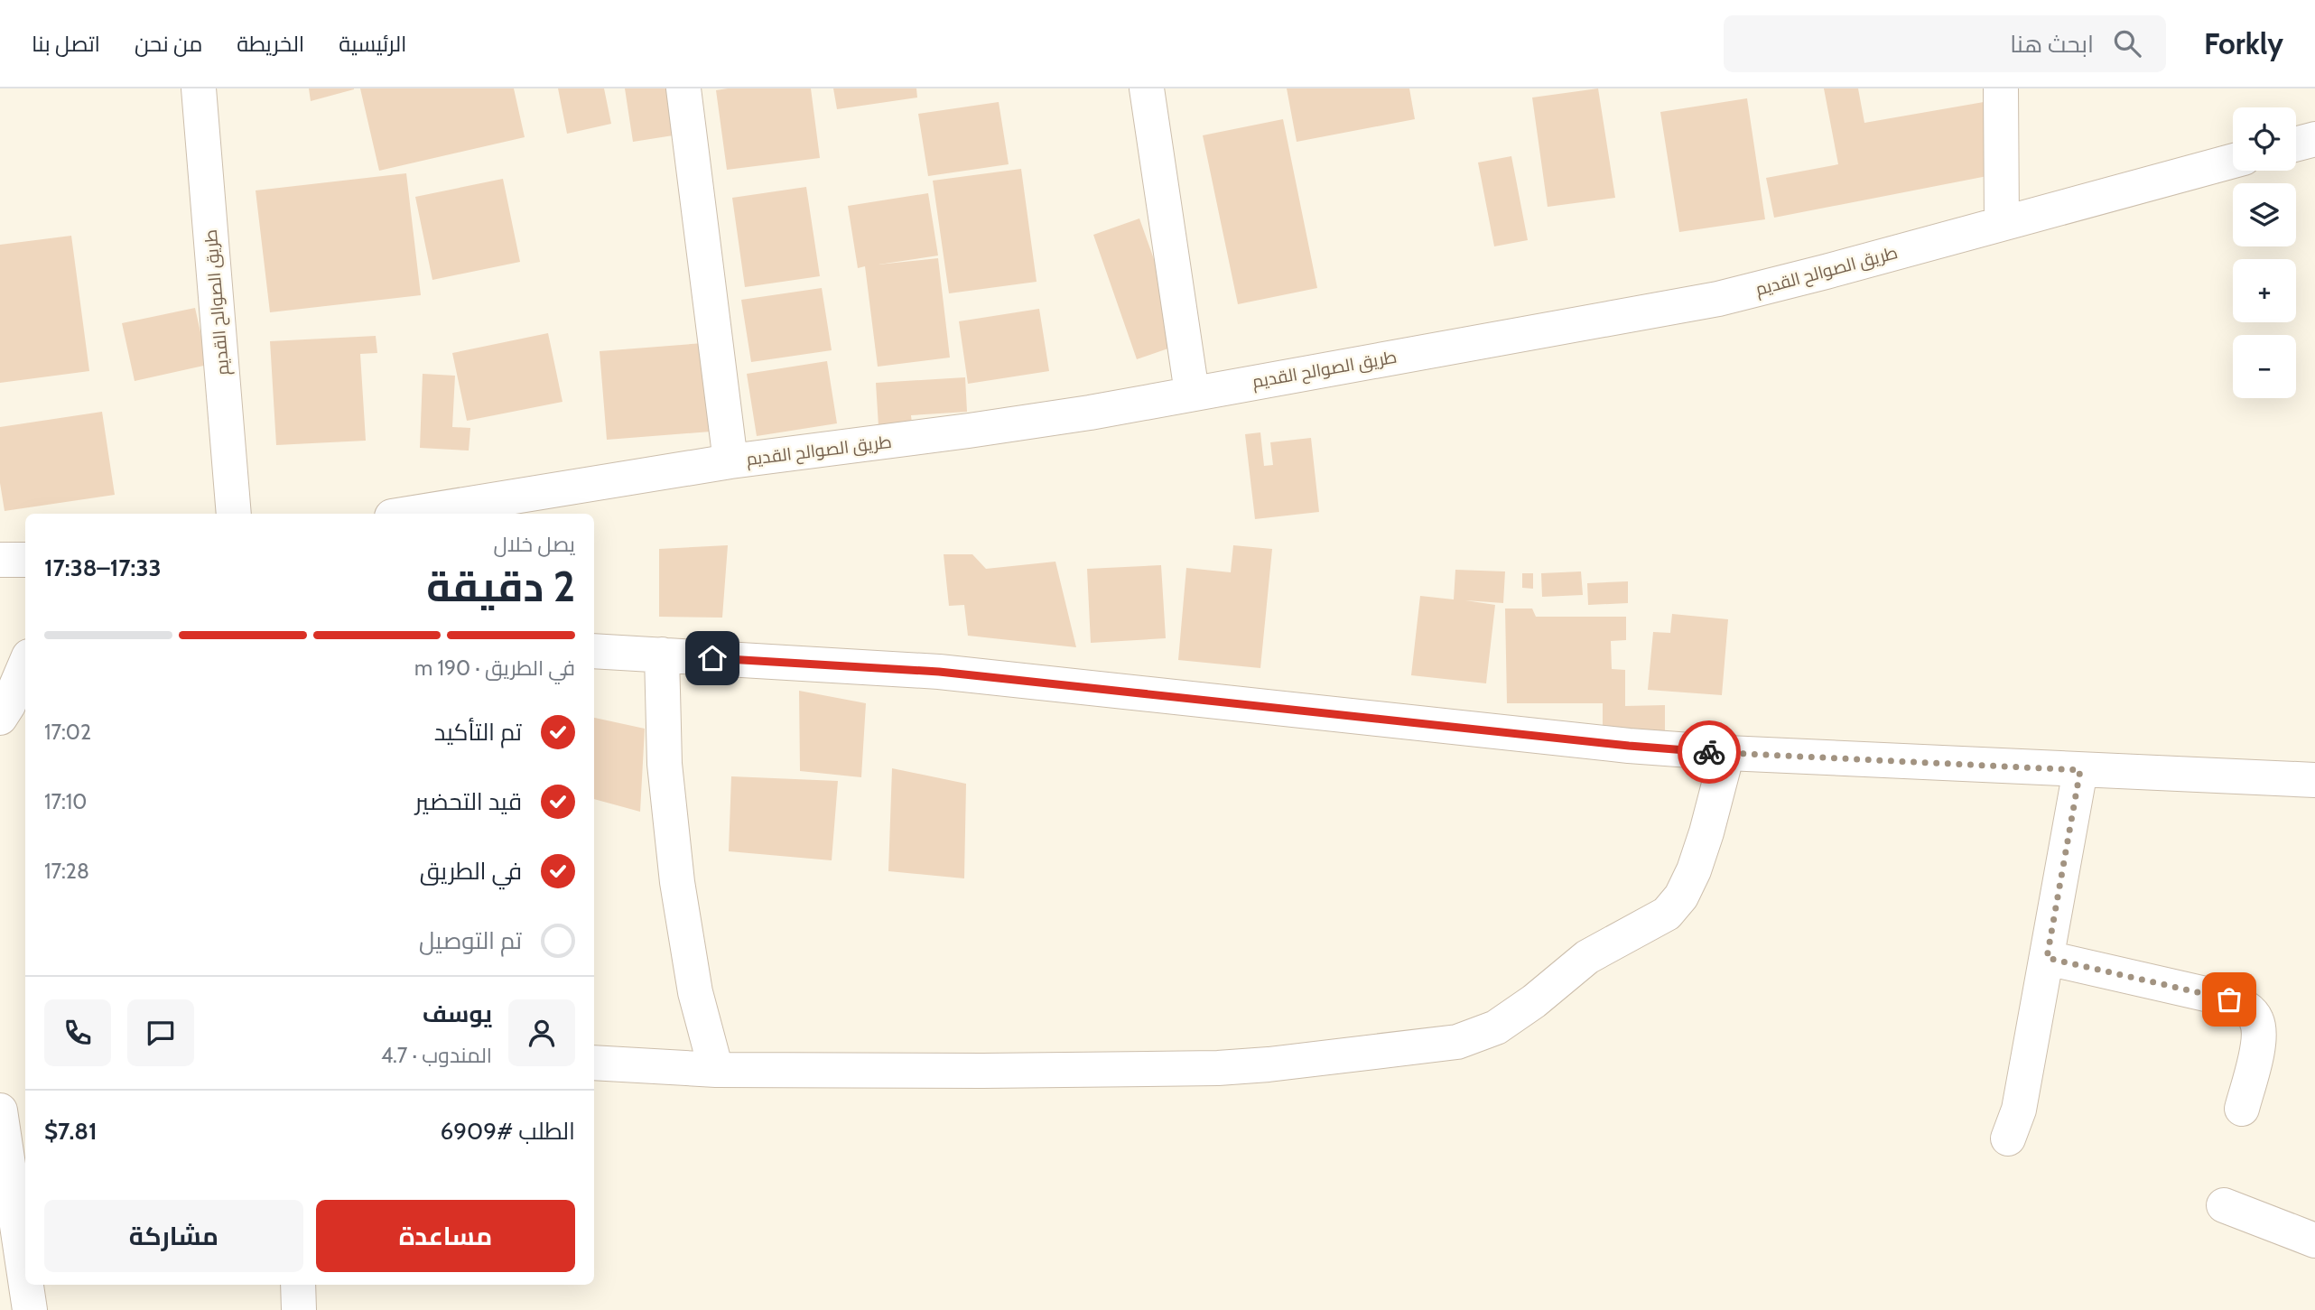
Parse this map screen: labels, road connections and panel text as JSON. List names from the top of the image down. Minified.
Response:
{"streets":{"street":["طريق الصوالح القديم"]},"page":{"header":"Forkly","search":"ابحث هنا","nav":["الرئيسية","الخريطة","من نحن","اتصل بنا"],"map_buttons":["+","−"],"heading":["2 دقيقة","يصل خلال","17:33–17:38"],"panel":["يوسف","المندوب · 4.7","الطلب #6909","$7.81"],"bar":"في الطريق · 190 m","list":[["تم التأكيد","17:02"],["قيد التحضير","17:10"],["في الطريق","17:28"],"تم التوصيل"],"buttons":["مساعدة","مشاركة"]}}
